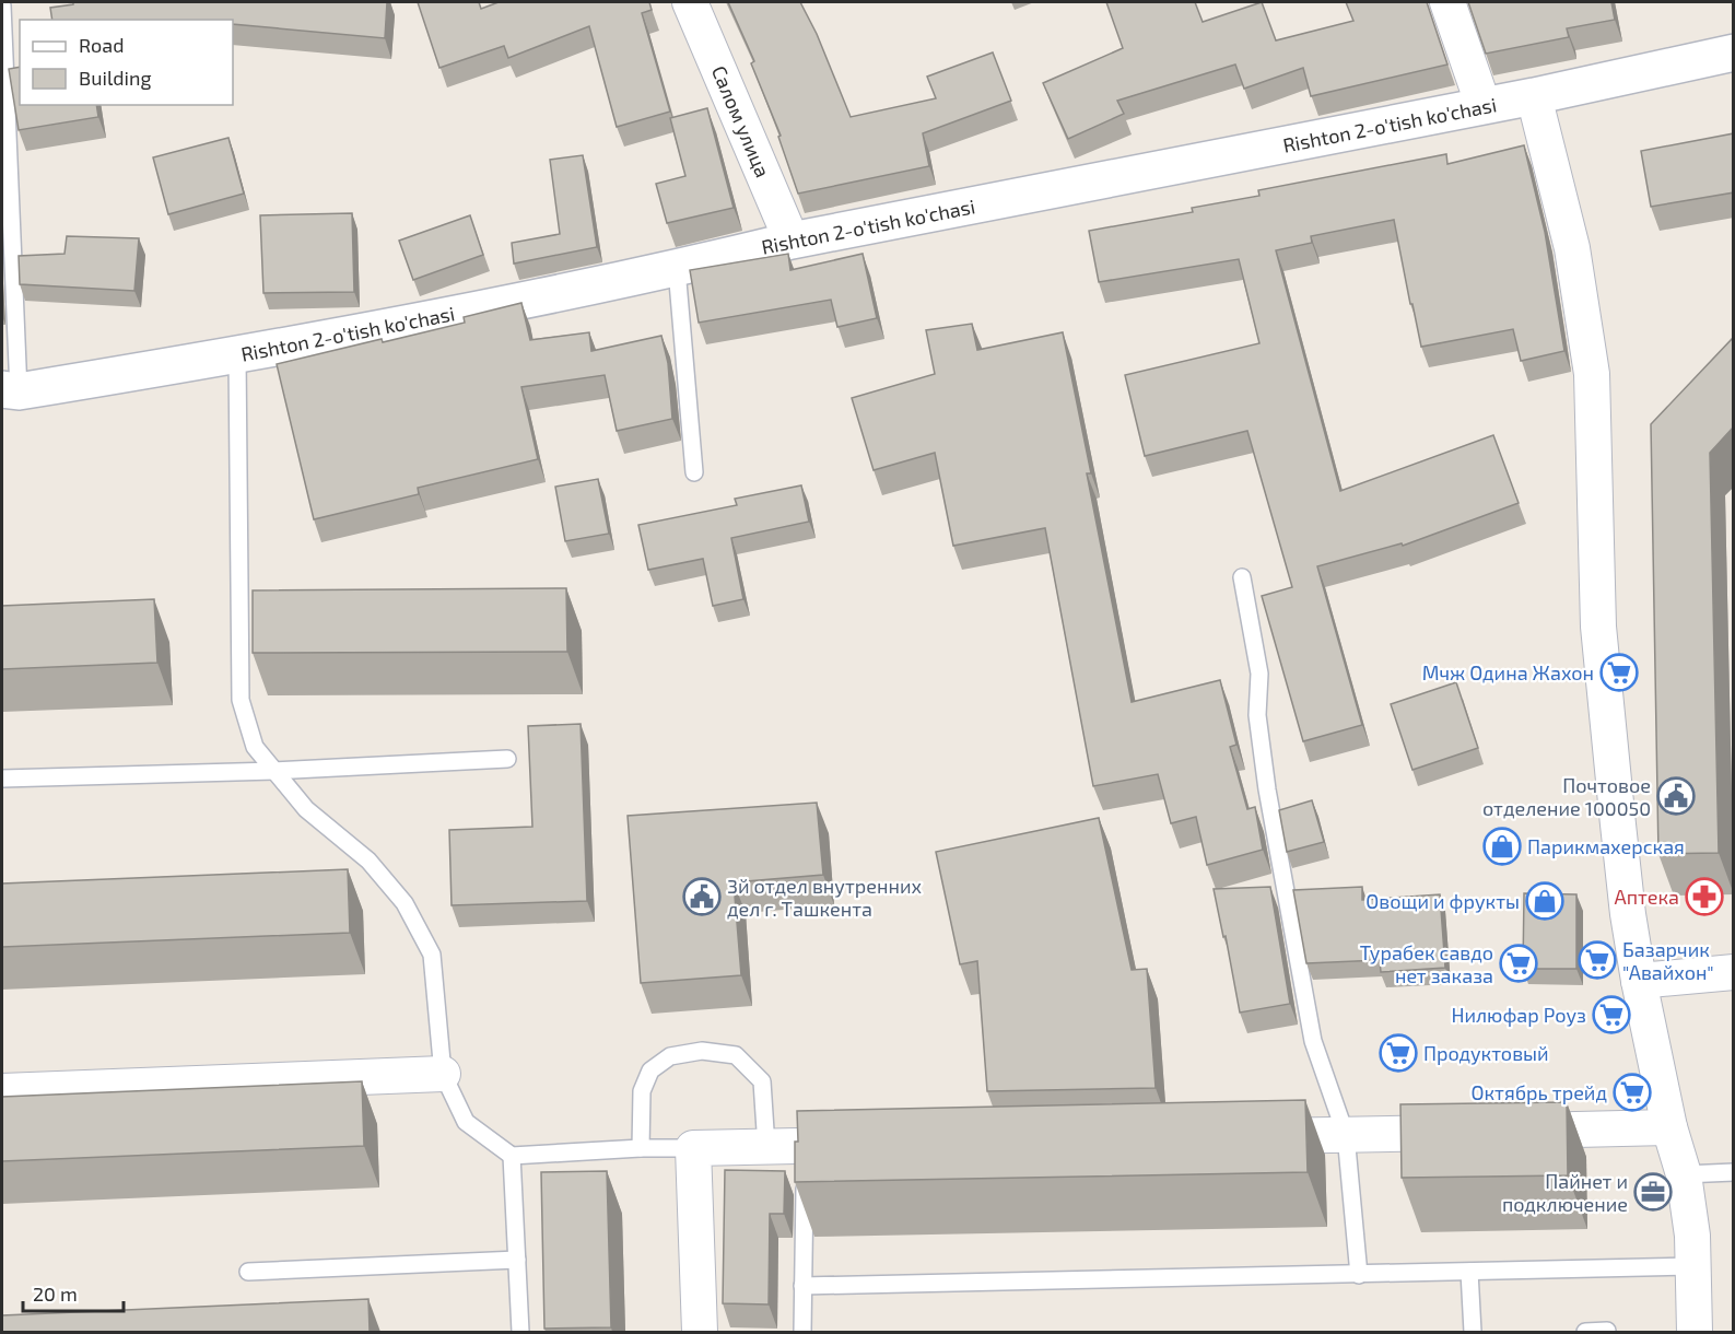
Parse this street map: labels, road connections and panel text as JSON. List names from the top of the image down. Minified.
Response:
{"streets":{"street":["Салом улица","Rishton 2-o'tish ko'chasi"]},"crossings":[["Салом улица","Rishton 2-o'tish ko'chasi"]],"places":{"supermarket":["Мчж Одина Жахон","Базарчик \"Авайхон\"","Турабек савдо нет заказа","Нилюфар Роуз","Продуктовый","Октябрь трейд"],"public building":["Почтовое отделение 100050","3й отдел внутренних дел г. Ташкента"],"shop":["Парикмахерская","Овощи и фрукты"],"pharmacy":["Аптека"],"office":["Пайнет и подключение"]},"legend":["Road","Building"],"scale_bar":"20 m"}
